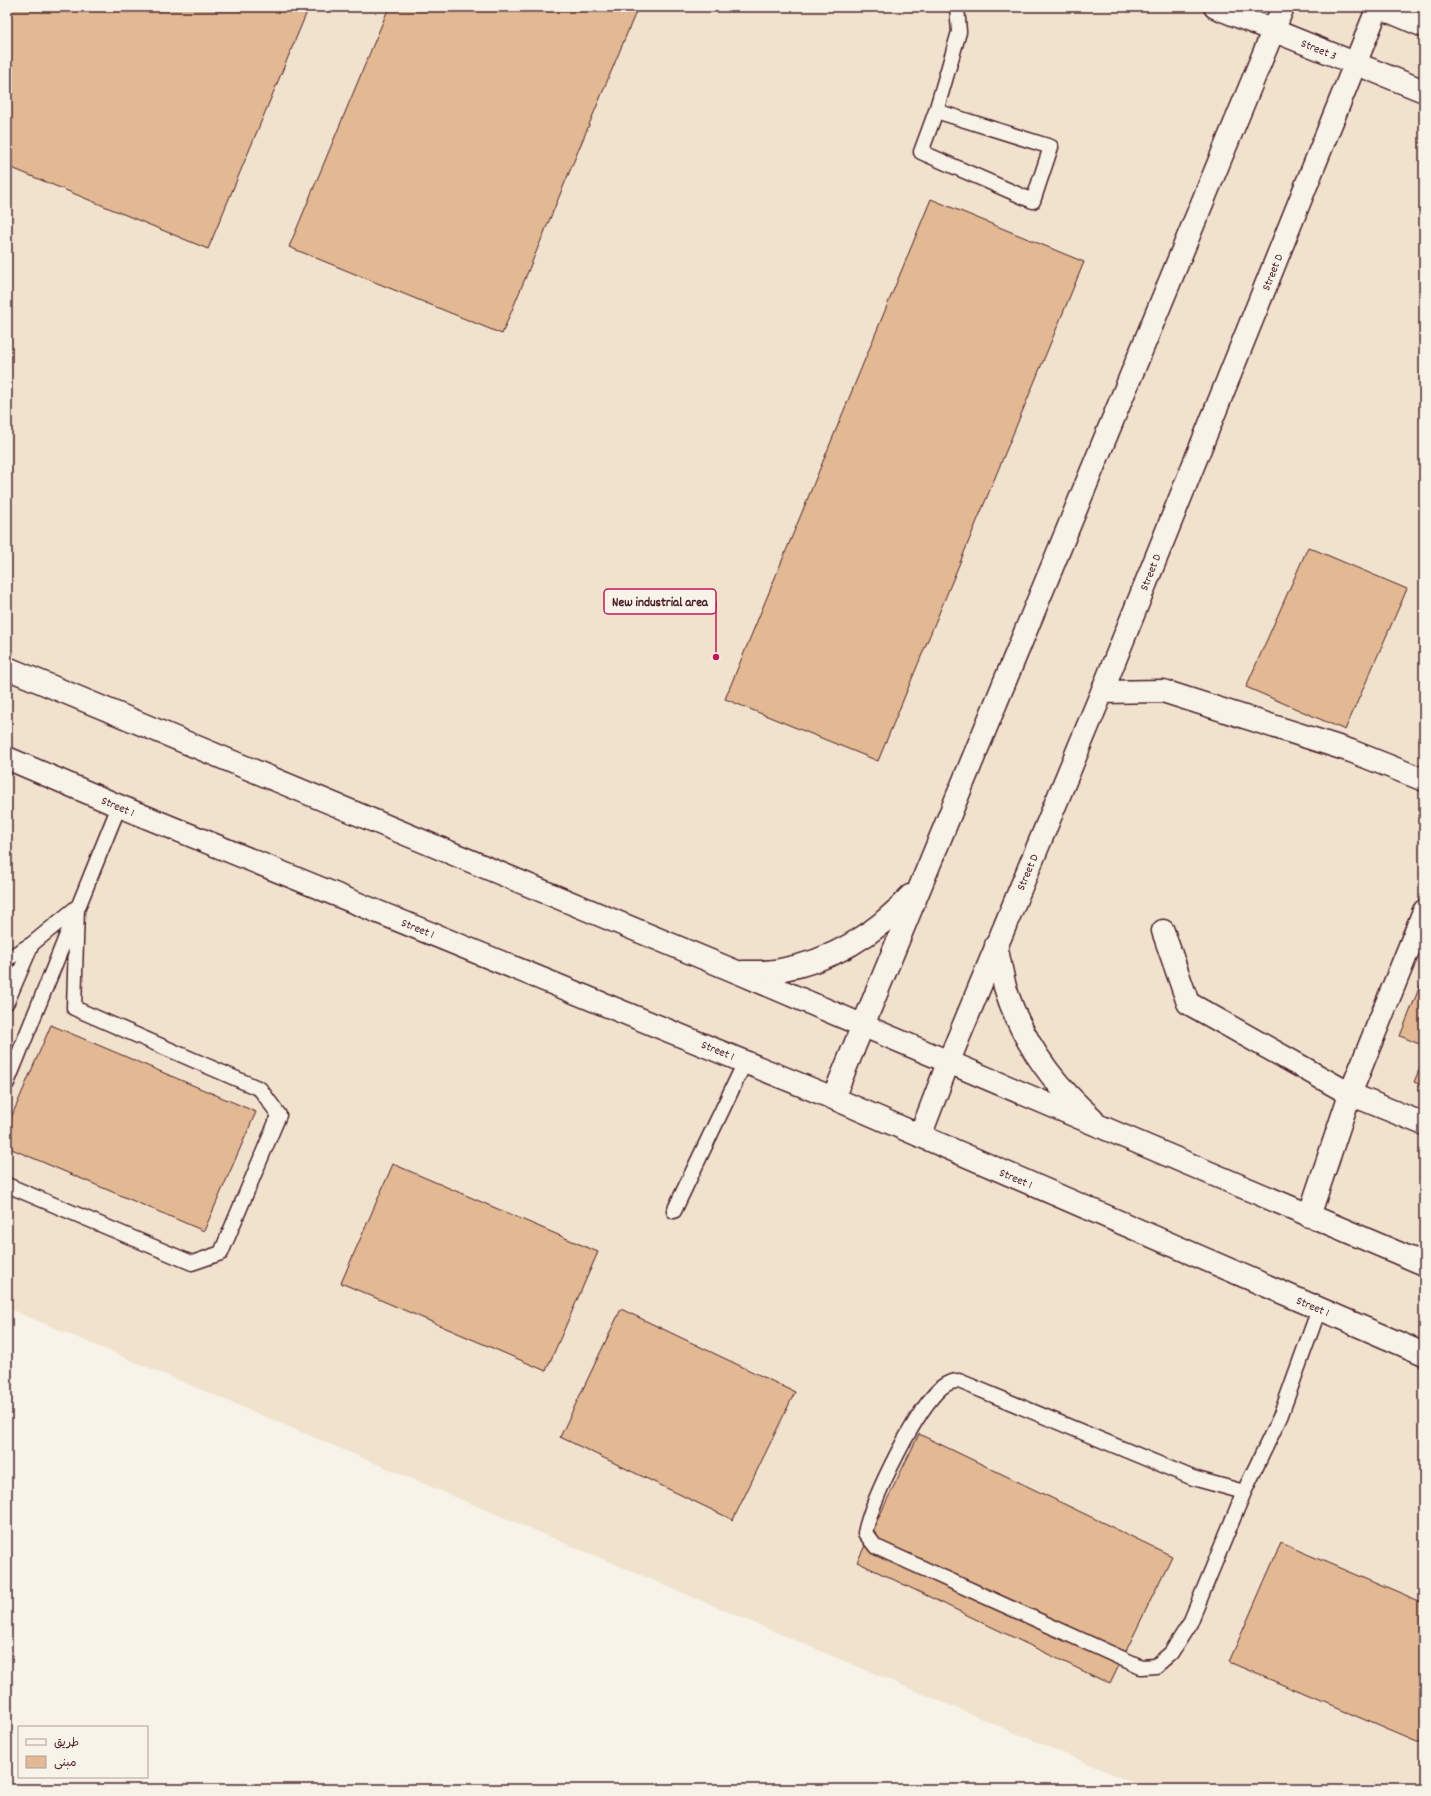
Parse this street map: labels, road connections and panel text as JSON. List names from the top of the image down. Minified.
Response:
{"streets":{"street":["Street 3","Street D","Street 1"]},"crossings":[["Street 3","Street D"],["Street D","Street 1"]],"places":["New industrial area"],"legend":["طريق","مبنى"]}
